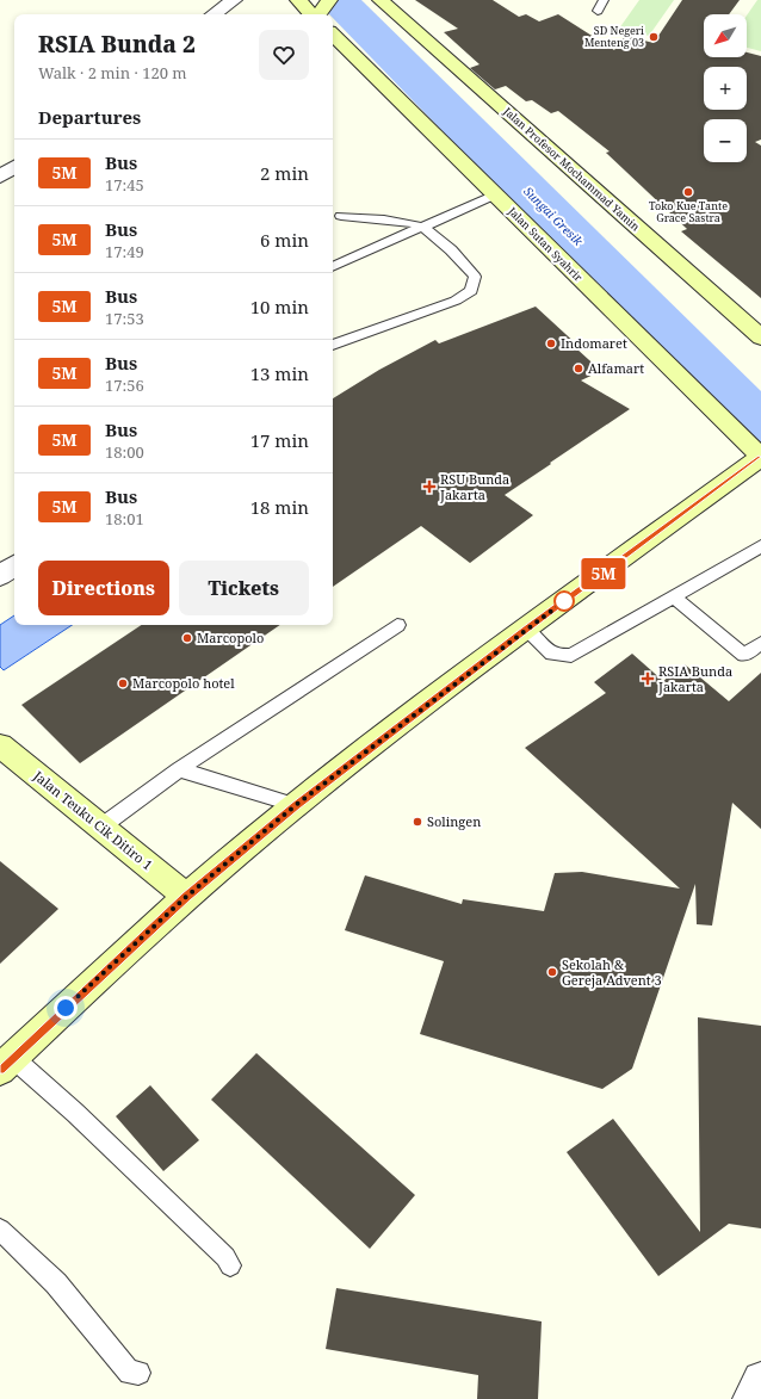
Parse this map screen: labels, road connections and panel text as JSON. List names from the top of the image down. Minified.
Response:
{"streets":{"street":["Jalan Profesor Mochammad Yamin","Jalan Sutan Syahrir","Jalan Teuku Cik Ditiro 1"]},"water":["Sungai Gresik"],"places":{"other":["SD Negeri Menteng 03","Toko Kue Tante Grace Sastra","Indomaret","Alfamart","Marcopolo","Marcopolo hotel","Solingen","Sekolah & Gereja Advent 3"],"health":["RSU Bunda Jakarta","RSIA Bunda Jakarta"]},"lines":["bus line 5M"],"north":"bottom left","page":{"on_map":"5M","map_buttons":["+","−"],"heading":[["RSIA Bunda 2","Walk · 2 min · 120 m"],"Departures"],"list":[{"mark":"5M","name":"Bus","note":"17:45","value":"2 min"},{"mark":"5M","name":"Bus","note":"17:49","value":"6 min"},{"mark":"5M","name":"Bus","note":"17:53","value":"10 min"},{"mark":"5M","name":"Bus","note":"17:56","value":"13 min"},{"mark":"5M","name":"Bus","note":"18:00","value":"17 min"},{"mark":"5M","name":"Bus","note":"18:01","value":"18 min"}],"buttons":["Directions","Tickets"]}}
